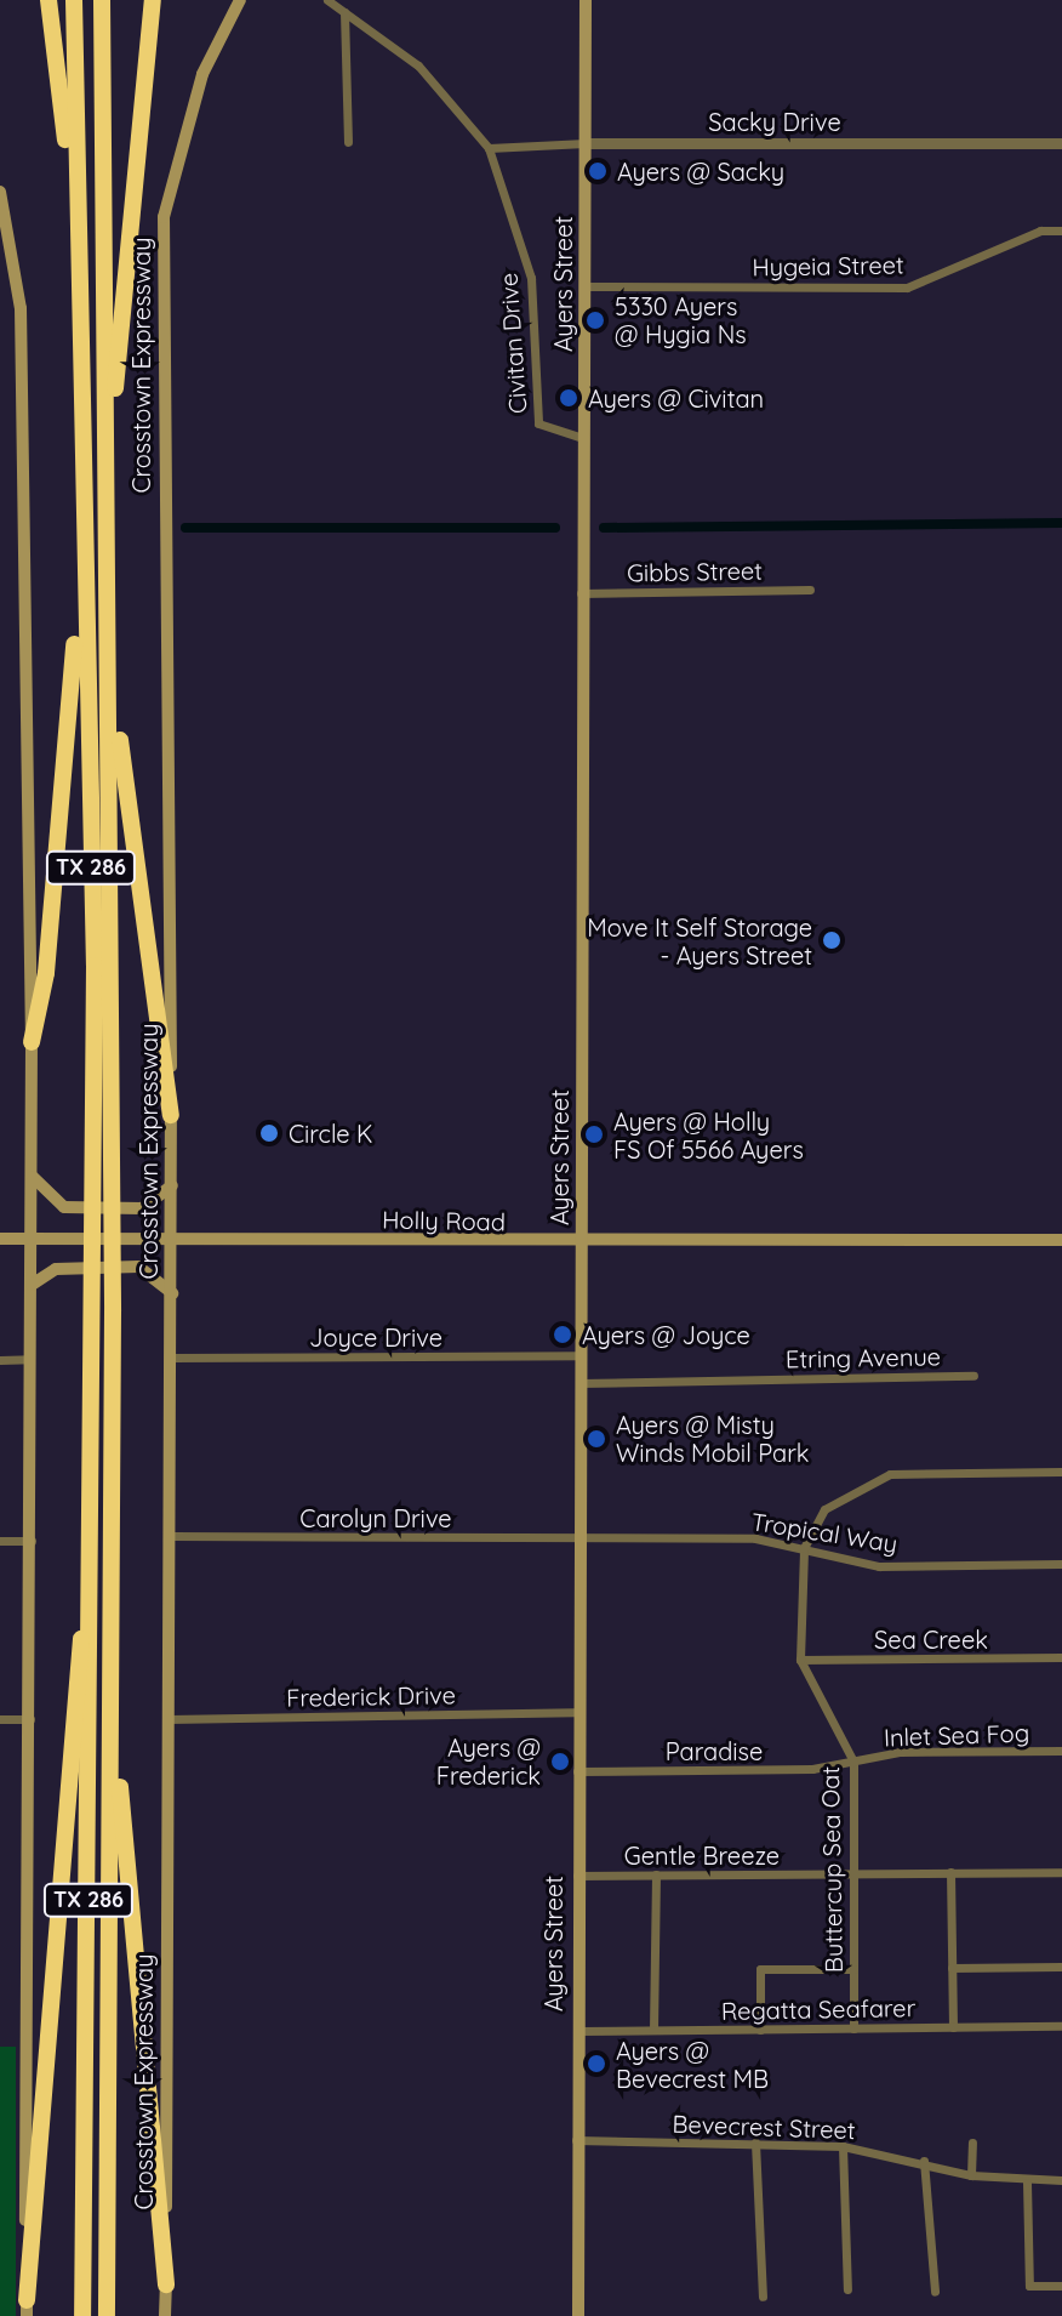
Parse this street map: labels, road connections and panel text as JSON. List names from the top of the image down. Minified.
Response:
{"streets":{"highway":["Crosstown Expressway","TX 286"],"main road":["Ayers Street","Holly Road"],"street":["Sacky Drive","Hygeia Street","Civitan Drive","Gibbs Street","Joyce Drive","Etring Avenue","Carolyn Drive","Tropical Way","Sea Creek","Frederick Drive","Inlet Sea Fog","Paradise","Gentle Breeze","Buttercup Sea Oat","Regatta Seafarer","Bevecrest Street"]},"crossings":[["Sacky Drive","Ayers Street"],["Sacky Drive","Civitan Drive"],["Hygeia Street","Ayers Street"],["Ayers Street","Civitan Drive"],["Ayers Street","Gibbs Street"],["Ayers Street","Holly Road"],["Ayers Street","Joyce Drive"],["Ayers Street","Etring Avenue"],["Ayers Street","Carolyn Drive"],["Ayers Street","Tropical Way"],["Ayers Street","Frederick Drive"],["Ayers Street","Paradise"],["Ayers Street","Gentle Breeze"],["Ayers Street","Regatta Seafarer"],["Ayers Street","Bevecrest Street"],["Crosstown Expressway","Holly Road"],["Crosstown Expressway","Joyce Drive"],["Crosstown Expressway","Carolyn Drive"],["Crosstown Expressway","Frederick Drive"],["Carolyn Drive","Tropical Way"],["Tropical Way","Buttercup Sea Oat"],["Sea Creek","Buttercup Sea Oat"],["Inlet Sea Fog","Paradise"],["Inlet Sea Fog","Buttercup Sea Oat"],["Paradise","Buttercup Sea Oat"],["Gentle Breeze","Buttercup Sea Oat"],["Buttercup Sea Oat","Regatta Seafarer"]],"places":["Ayers @ Sacky","5330 Ayers @ Hygia Ns","Ayers @ Civitan","Move It Self Storage - Ayers Street","Circle K","Ayers @ Holly FS Of 5566 Ayers","Ayers @ Joyce","Ayers @ Misty Winds Mobil Park","Ayers @ Frederick","Ayers @ Bevecrest MB"]}
